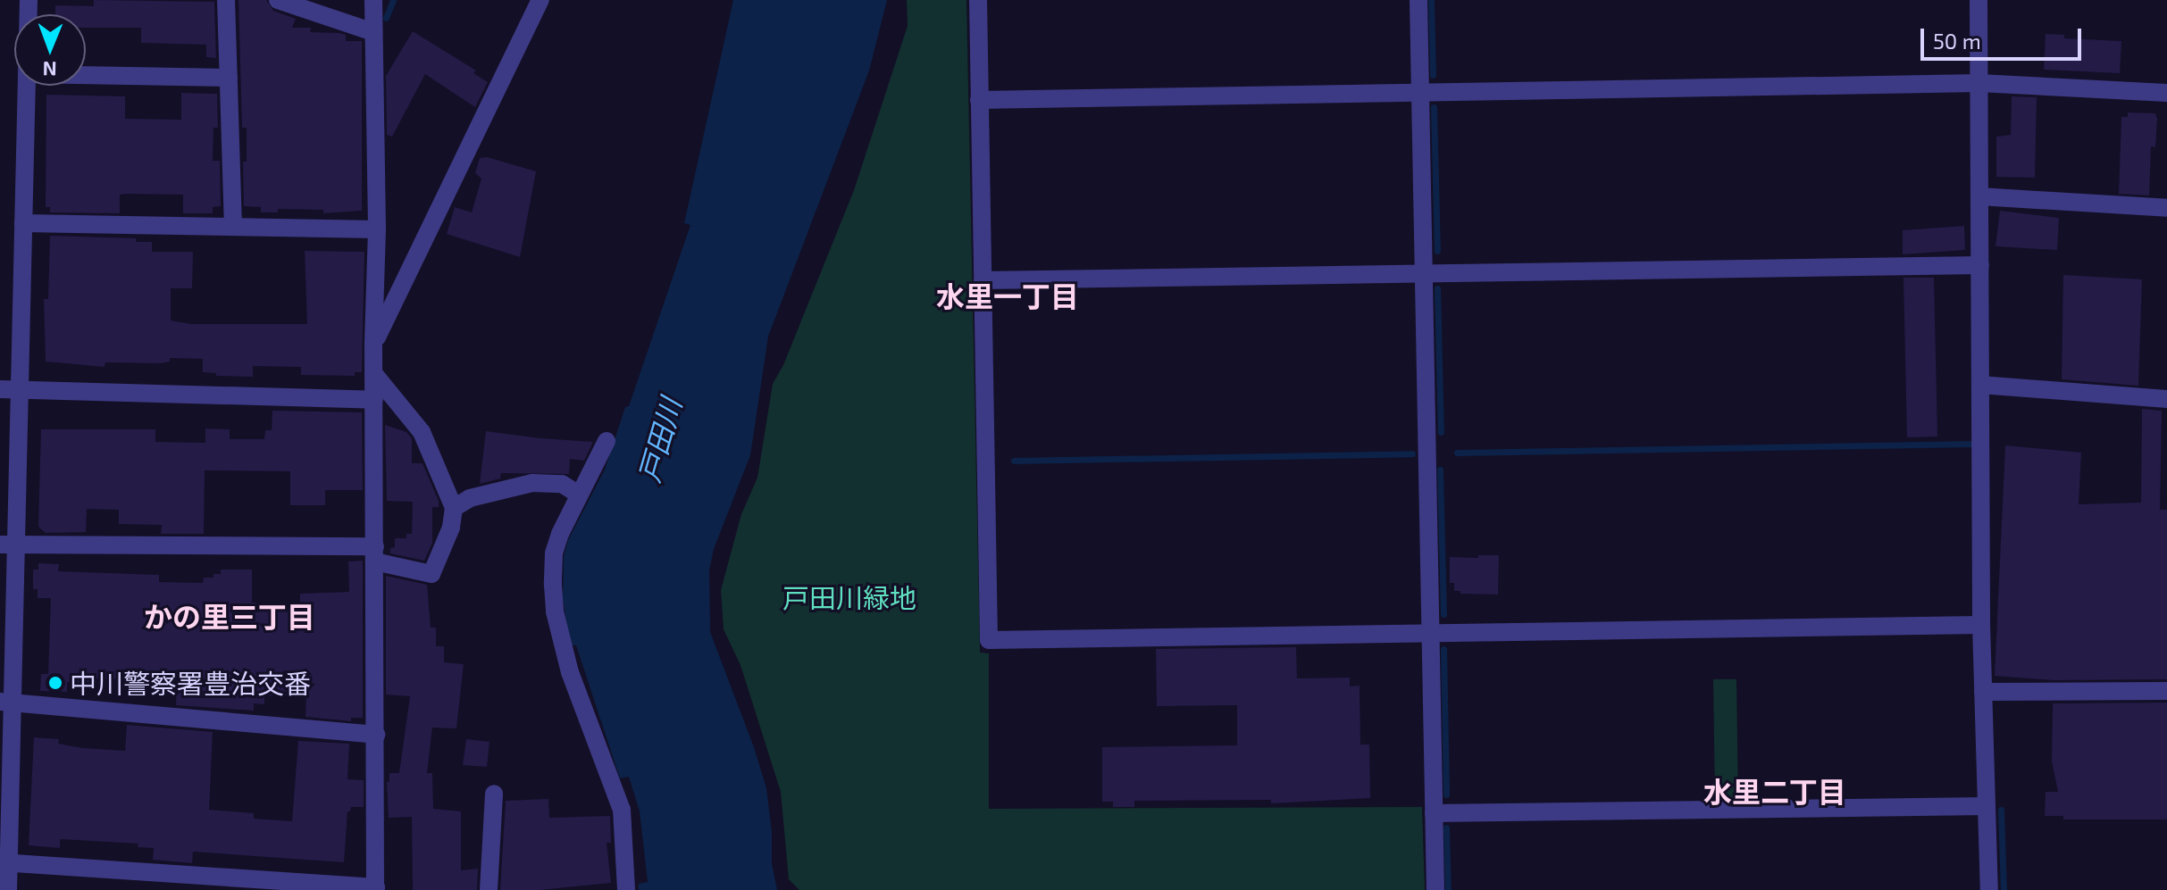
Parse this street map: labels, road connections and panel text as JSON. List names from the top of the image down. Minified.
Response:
{"districts":["水里一丁目","かの里三丁目","水里二丁目"],"water":["戸田川"],"parks":["戸田川緑地"],"places":["中川警察署豊治交番"],"scale_bar":"50 m","north":"bottom"}
